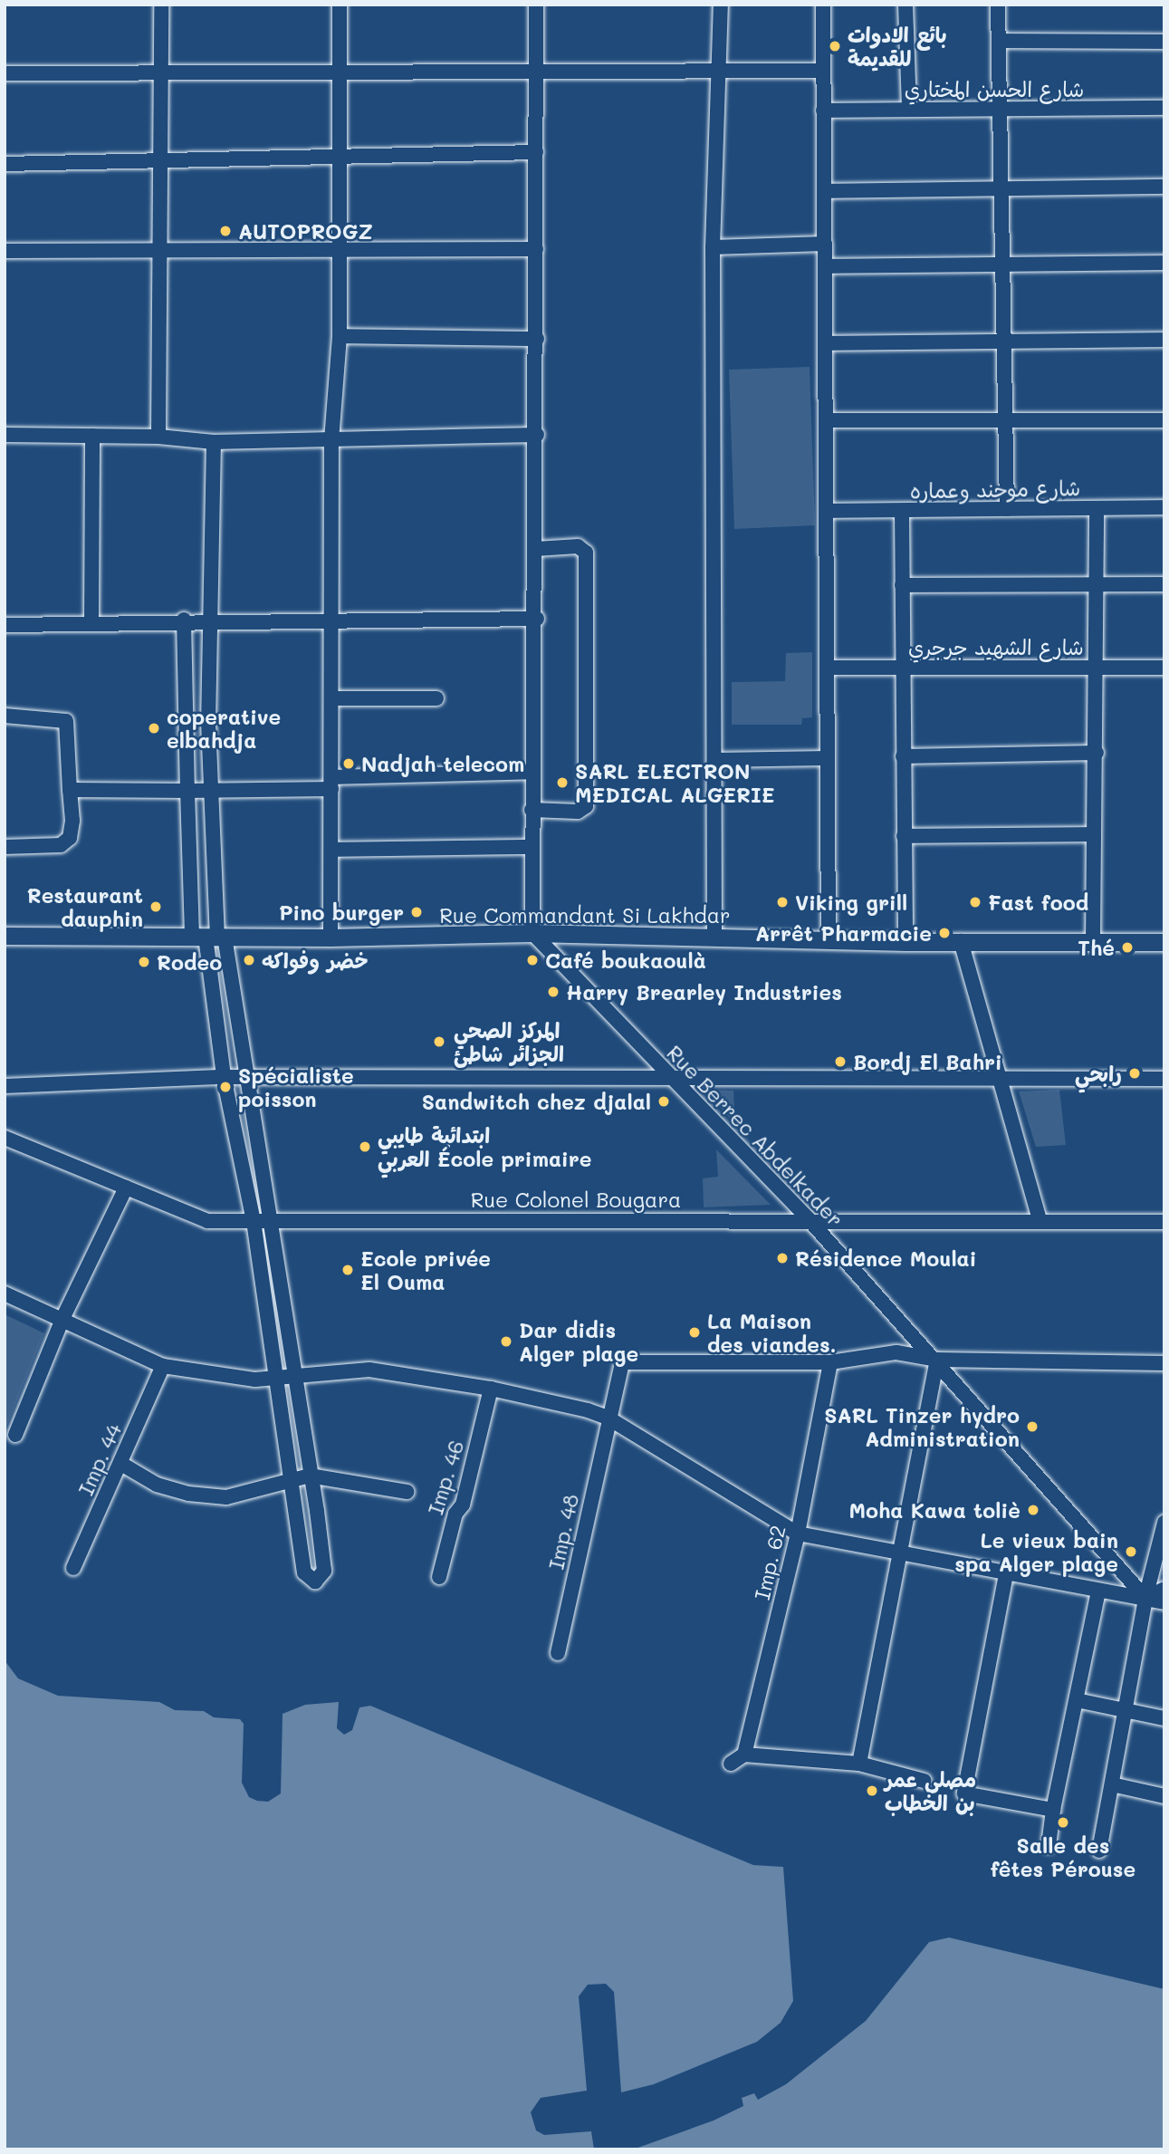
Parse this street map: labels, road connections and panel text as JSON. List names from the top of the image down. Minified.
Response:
{"streets":{"main road":["Rue Commandant Si Lakhdar"],"street":["شارع الحسن المختاري","شارع موحند وعماره","شارع الشهيد جرجري","Rue Berrec Abdelkader","Rue Colonel Bougara","Imp. 44","Imp. 46","Imp. 48","Imp. 62"]},"crossings":[["Rue Commandant Si Lakhdar","Rue Berrec Abdelkader"],["Rue Berrec Abdelkader","Rue Colonel Bougara"],["Rue Berrec Abdelkader","Imp. 48"],["Imp. 48","Imp. 62"]],"places":["بائع الادوات للقديمة","AUTOPROGZ","coperative elbahdja","Nadjah telecom","SARL ELECTRON MEDICAL ALGERIE","Viking grill","Fast food","Restaurant dauphin","Pino burger","Arrêt Pharmacie","Thé","خضر وفواكه","Café boukaoulà","Rodeo","Harry Brearley Industries","المركز الصحي الجزائر شاطئ","Bordj El Bahri","رابحي","Spécialiste poisson","Sandwitch chez djalal","ابتدائية طايبي العربي École primaire","Résidence Moulai","Ecole privée El Ouma","La Maison des viandes.","Dar didis Alger plage","SARL Tinzer hydro Administration","Moha Kawa toliè","Le vieux bain spa Alger plage","مصلى عمر بن الخطاب","Salle des fêtes Pérouse"]}
